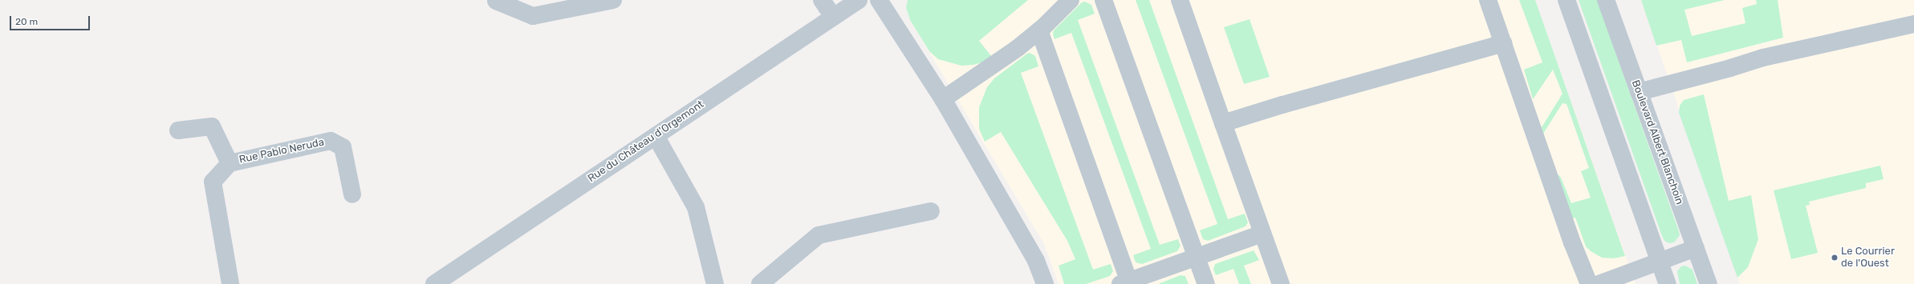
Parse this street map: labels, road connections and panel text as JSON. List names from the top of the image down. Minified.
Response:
{"streets":{"street":["Rue du Château d'Orgemont","Boulevard Albert Blanchoin","Rue Pablo Neruda"]},"places":["Le Courrier de l'Ouest"],"scale_bar":"20 m"}
